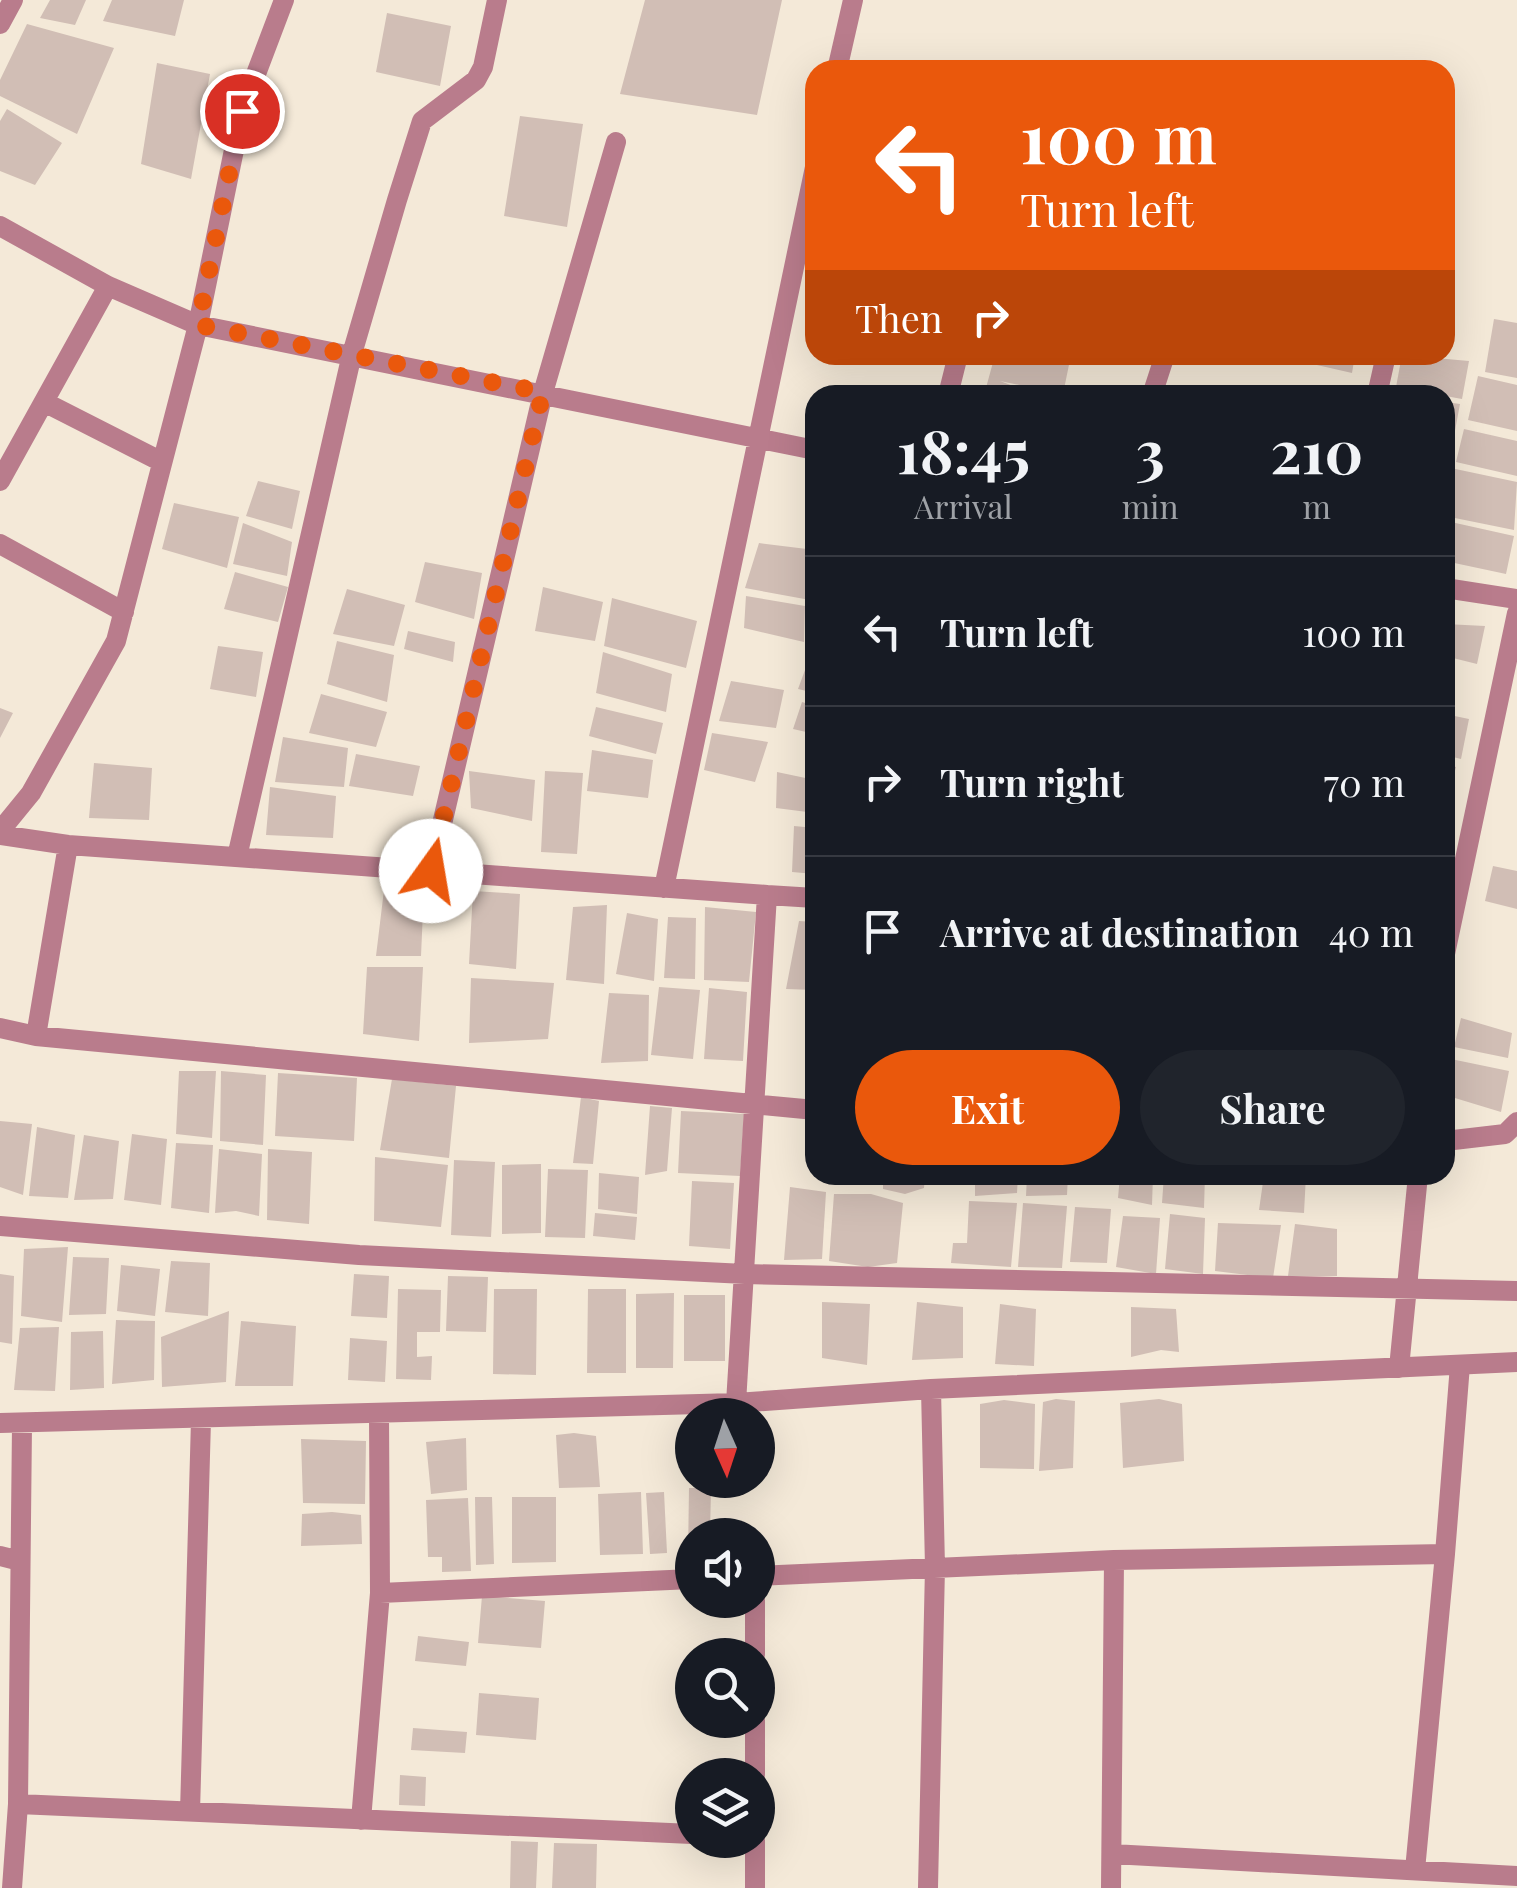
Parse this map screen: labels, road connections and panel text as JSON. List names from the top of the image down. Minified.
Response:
{"north":"bottom","page":{"turn":["100 m","Turn left"],"then":"Then","eta":["18:45","Arrival","3","min","210","m"],"list":[{"name":"Turn left","value":"100 m"},{"name":"Turn right","value":"70 m"},{"name":"Arrive at destination","value":"40 m"}],"buttons":["Exit","Share"]}}
